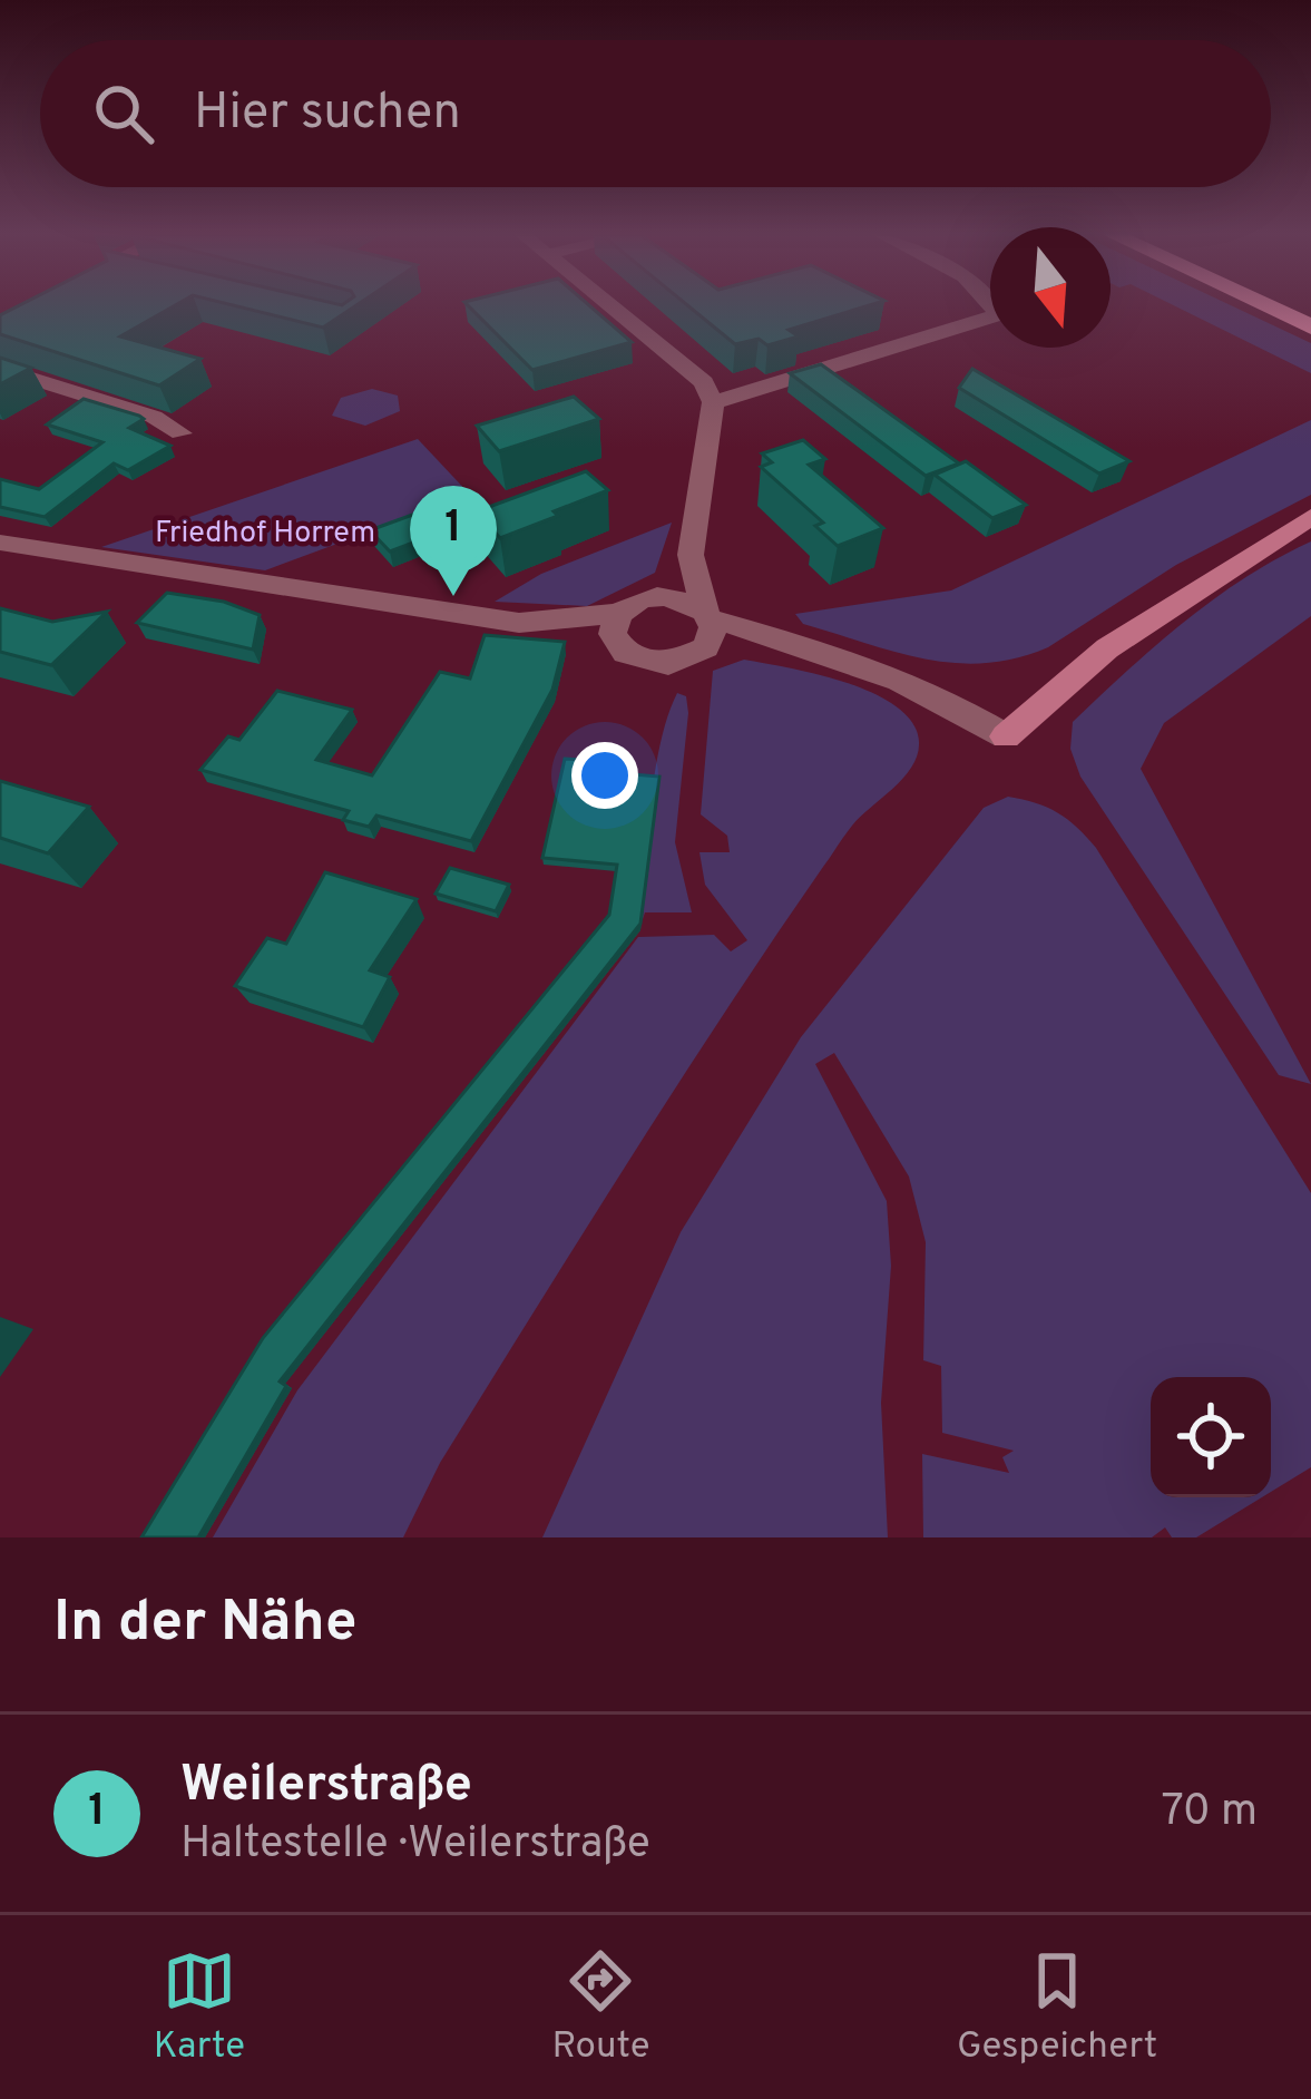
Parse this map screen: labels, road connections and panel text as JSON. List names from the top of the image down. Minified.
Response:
{"parks":["Friedhof Horrem"],"north":"bottom","page":{"search":"Hier suchen","pins":"1","heading":"In der Nähe","list":[{"mark":"1","name":"Weilerstraße","note":"Haltestelle · Weilerstraße","value":"70 m"}],"nav":["Karte","Route","Gespeichert"]}}
